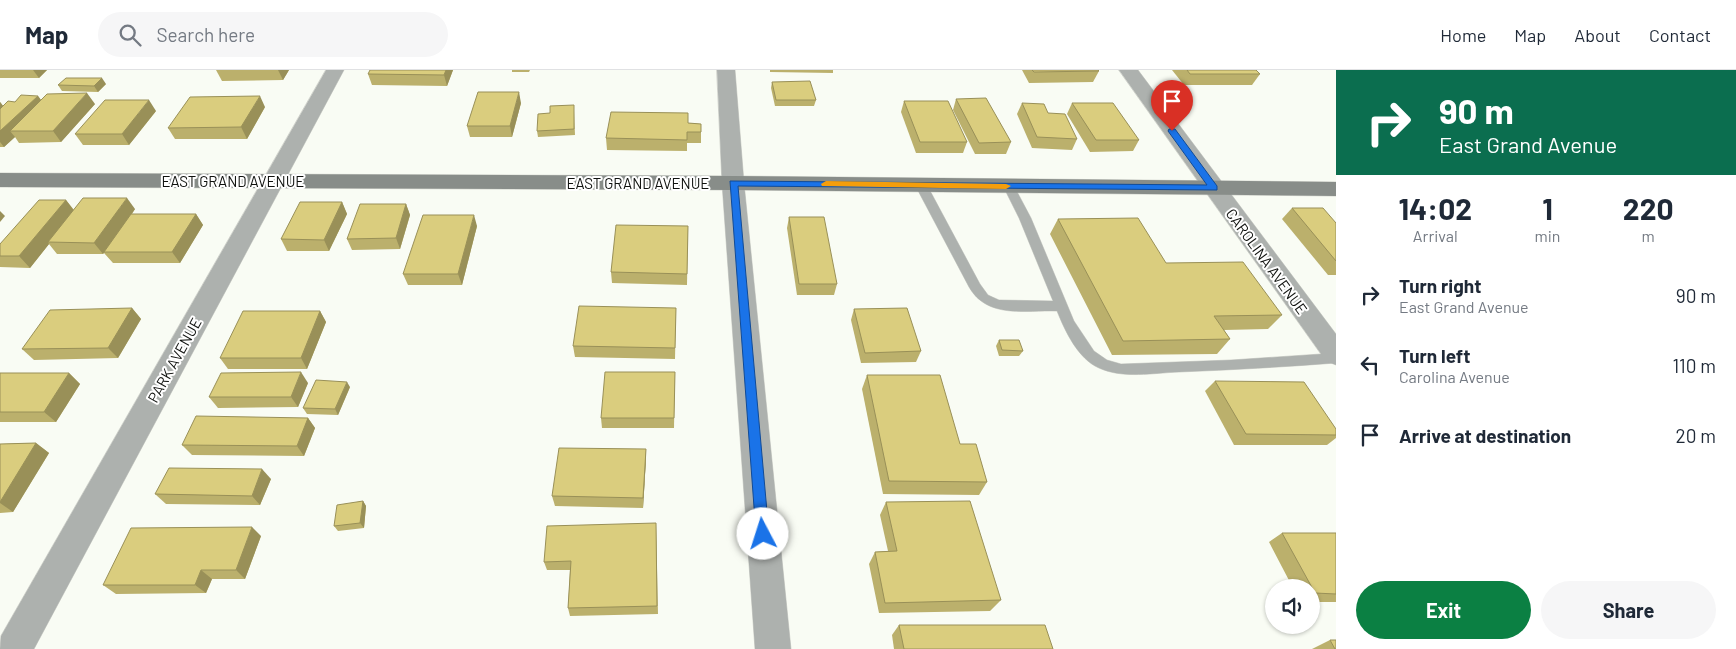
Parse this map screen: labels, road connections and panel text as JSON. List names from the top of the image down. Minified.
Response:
{"streets":{"main road":["EAST GRAND AVENUE"],"street":["CAROLINA AVENUE","PARK AVENUE"]},"crossings":[["EAST GRAND AVENUE","CAROLINA AVENUE"],["EAST GRAND AVENUE","PARK AVENUE"]],"page":{"header":"Map","search":"Search here","nav":["Home","Map","About","Contact"],"turn":["90 m","East Grand Avenue"],"eta":["14:02","Arrival","1","min","220","m"],"list":[{"name":"Turn right","note":"East Grand Avenue","value":"90 m"},{"name":"Turn left","note":"Carolina Avenue","value":"110 m"},{"name":"Arrive at destination","value":"20 m"}],"buttons":["Exit","Share"]}}
